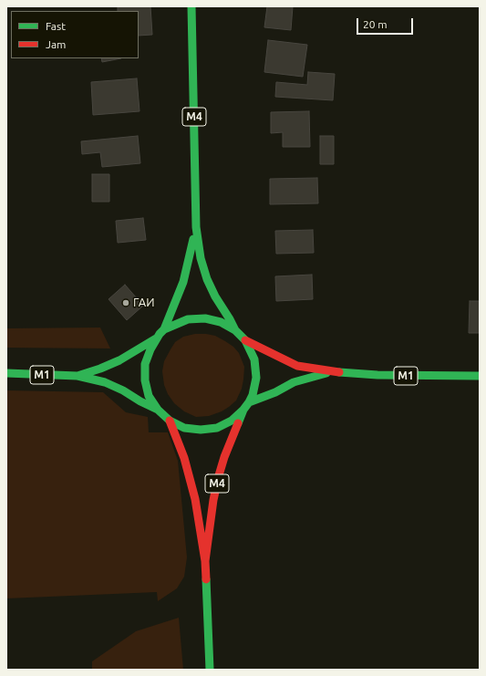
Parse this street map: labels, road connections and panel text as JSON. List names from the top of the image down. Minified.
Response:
{"streets":{"highway":["M4","M1"]},"crossings":[["M4","M1"]],"places":["ГАИ"],"legend":["Fast","Jam"],"scale_bar":"20 m"}
